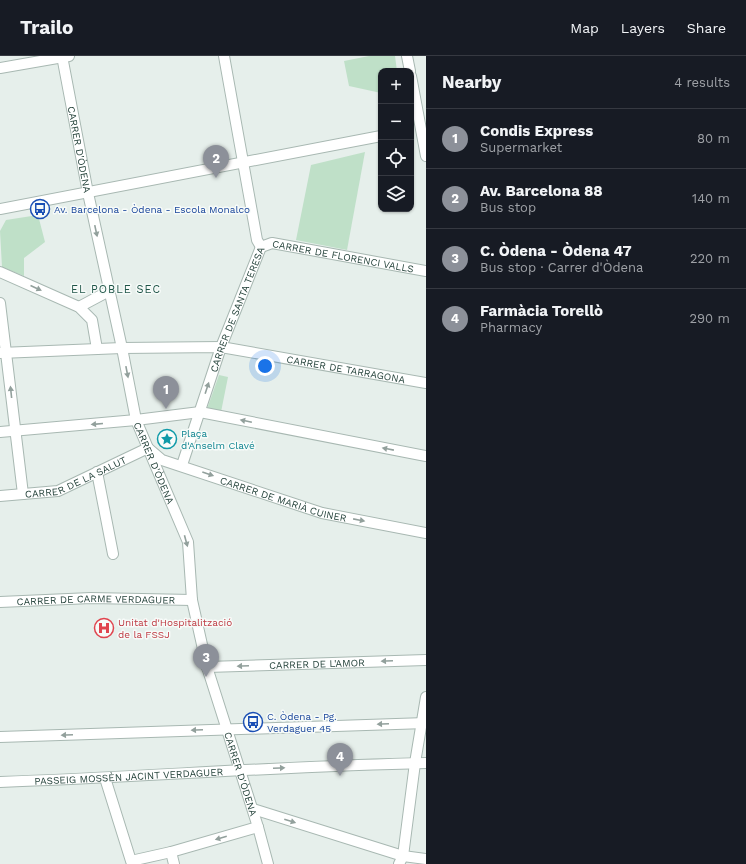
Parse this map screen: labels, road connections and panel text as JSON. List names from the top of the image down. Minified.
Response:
{"streets":{"street":["CARRER D'ÒDENA","CARRER DE FLORENCI VALLS","CARRER DE SANTA TERESA","CARRER DE TARRAGONA","CARRER DE LA SALUT","CARRER DE MARIÀ CUINER","CARRER DE CARME VERDAGUER","CARRER DE L'AMOR","PASSEIG MOSSÈN JACINT VERDAGUER"]},"crossings":[["CARRER D'ÒDENA","CARRER DE TARRAGONA"],["CARRER D'ÒDENA","CARRER DE LA SALUT"],["CARRER D'ÒDENA","CARRER DE MARIÀ CUINER"],["CARRER D'ÒDENA","CARRER DE CARME VERDAGUER"],["CARRER D'ÒDENA","CARRER DE L'AMOR"],["CARRER D'ÒDENA","PASSEIG MOSSÈN JACINT VERDAGUER"],["CARRER DE FLORENCI VALLS","CARRER DE SANTA TERESA"],["CARRER DE SANTA TERESA","CARRER DE TARRAGONA"],["CARRER DE SANTA TERESA","CARRER DE MARIÀ CUINER"],["CARRER DE LA SALUT","CARRER DE MARIÀ CUINER"]],"one_way":["CARRER D'ÒDENA"],"districts":["EL POBLE SEC"],"places":{"bus stop":["Av. Barcelona - Òdena - Escola Monalco","C. Òdena - Pg. Verdaguer 45"],"place":["Plaça d'Anselm Clavé"],"hospital":["Unitat d'Hospitalització de la FSSJ"]},"page":{"header":"Trailo","nav":["Map","Layers","Share"],"heading":["Nearby","4 results"],"map_buttons":["+","−"],"list":[{"mark":"1","name":"Condis Express","note":"Supermarket","value":"80 m"},{"mark":"2","name":"Av. Barcelona 88","note":"Bus stop","value":"140 m"},{"mark":"3","name":"C. Òdena - Òdena 47","note":"Bus stop · Carrer d'Òdena","value":"220 m"},{"mark":"4","name":"Farmàcia Torellò","note":"Pharmacy","value":"290 m"}],"pins":["2","1","3","4"]}}
